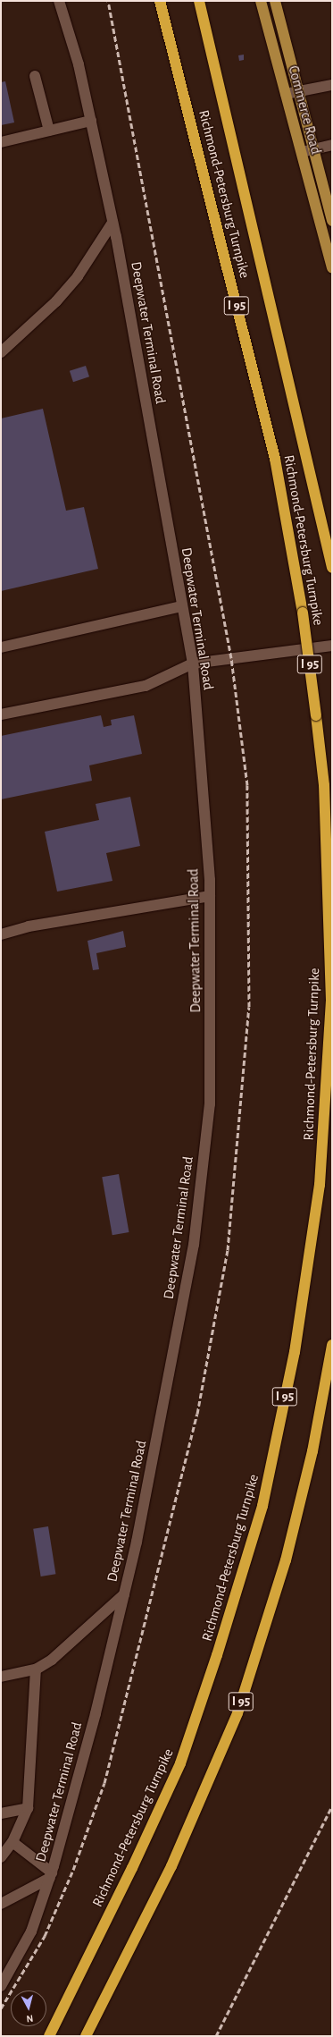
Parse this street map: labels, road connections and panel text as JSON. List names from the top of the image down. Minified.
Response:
{"streets":{"highway":["Richmond-Petersburg Turnpike","I 95"],"main road":["Commerce Road"],"street":["Deepwater Terminal Road"]},"north":"bottom"}
